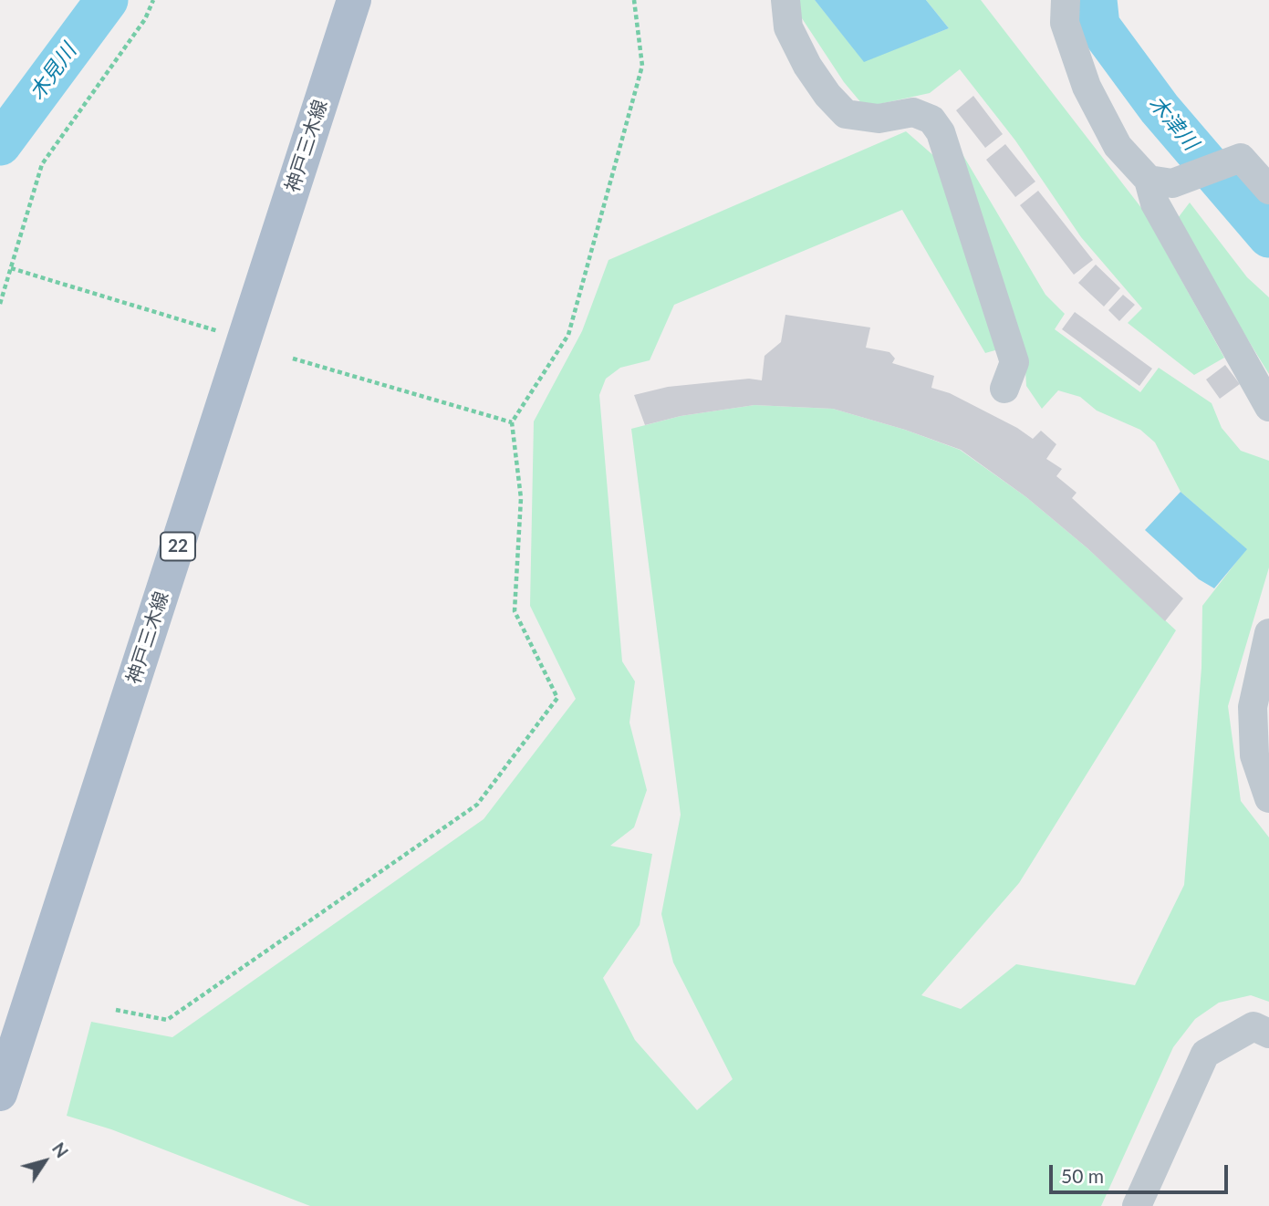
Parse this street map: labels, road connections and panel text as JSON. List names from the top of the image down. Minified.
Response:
{"streets":{"main road":["神戸三木線","22"]},"water":["木見川","木津川"],"scale_bar":"50 m","north":"top right"}
